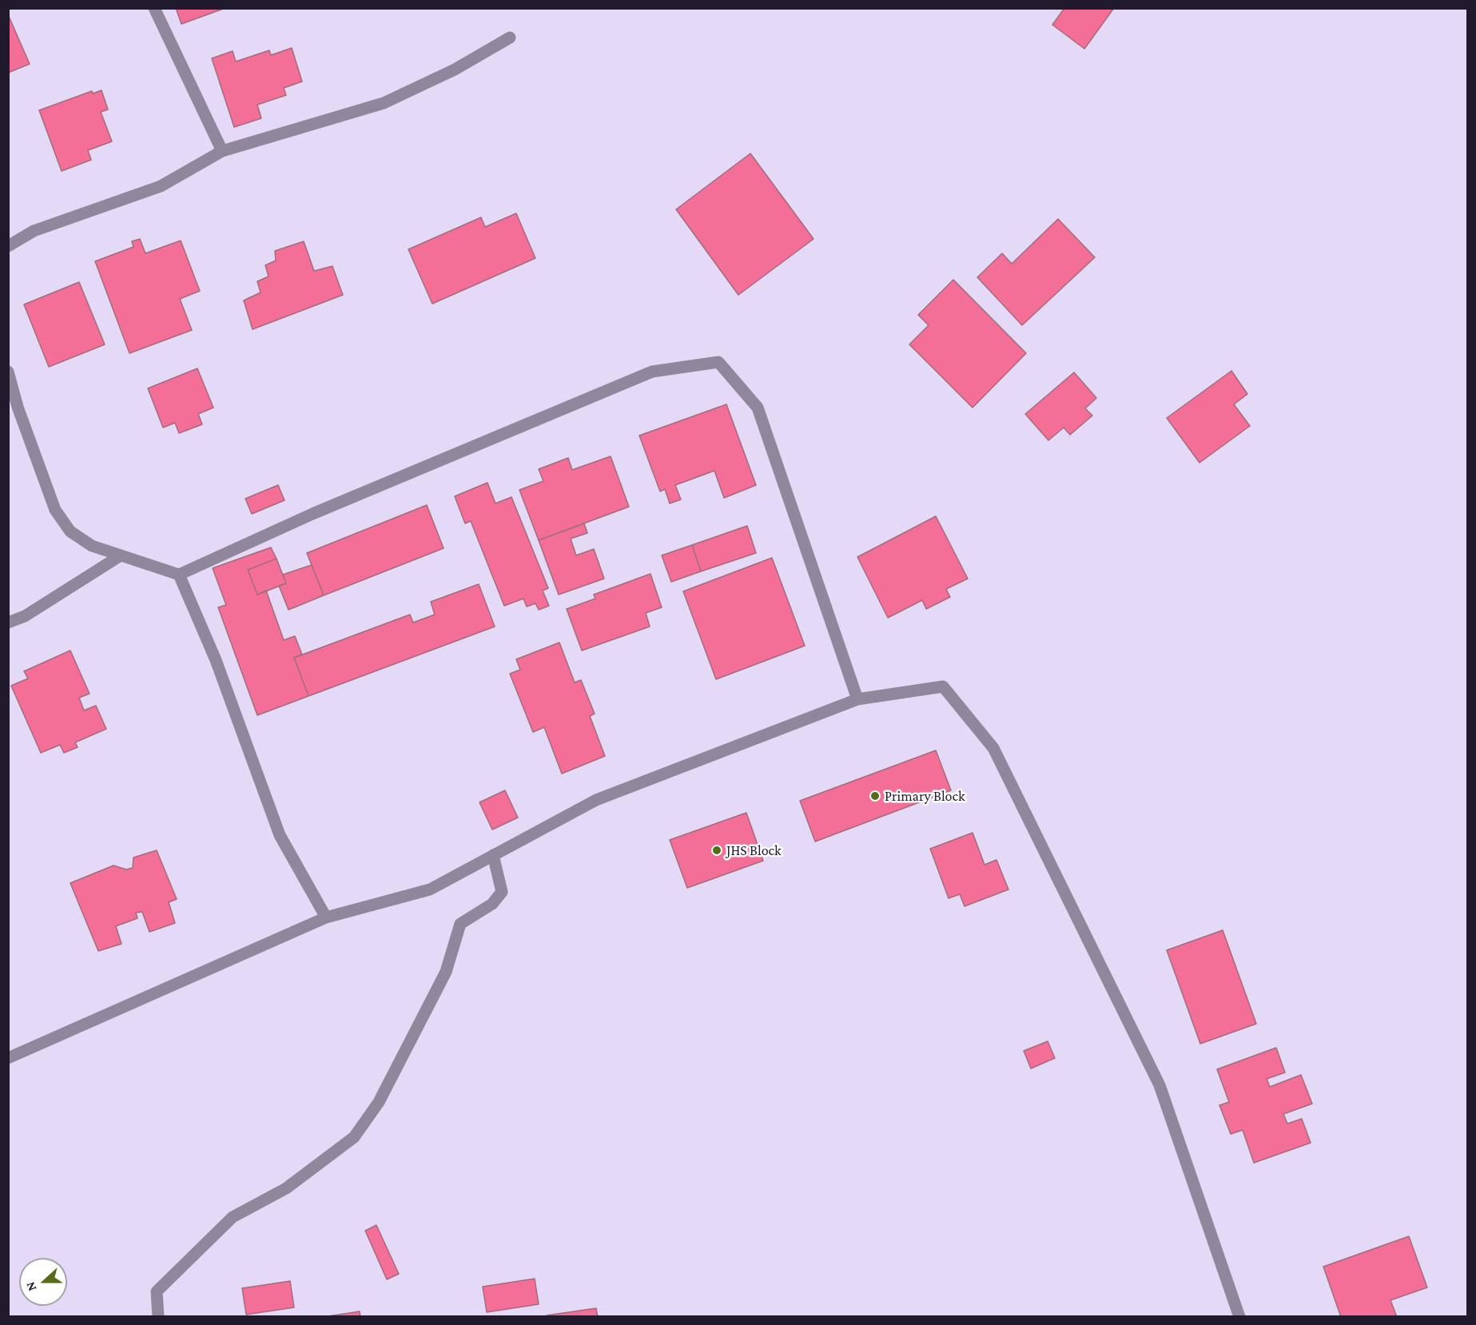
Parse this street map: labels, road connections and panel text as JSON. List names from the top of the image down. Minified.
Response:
{"places":["Primary Block","JHS Block"],"north":"left"}
